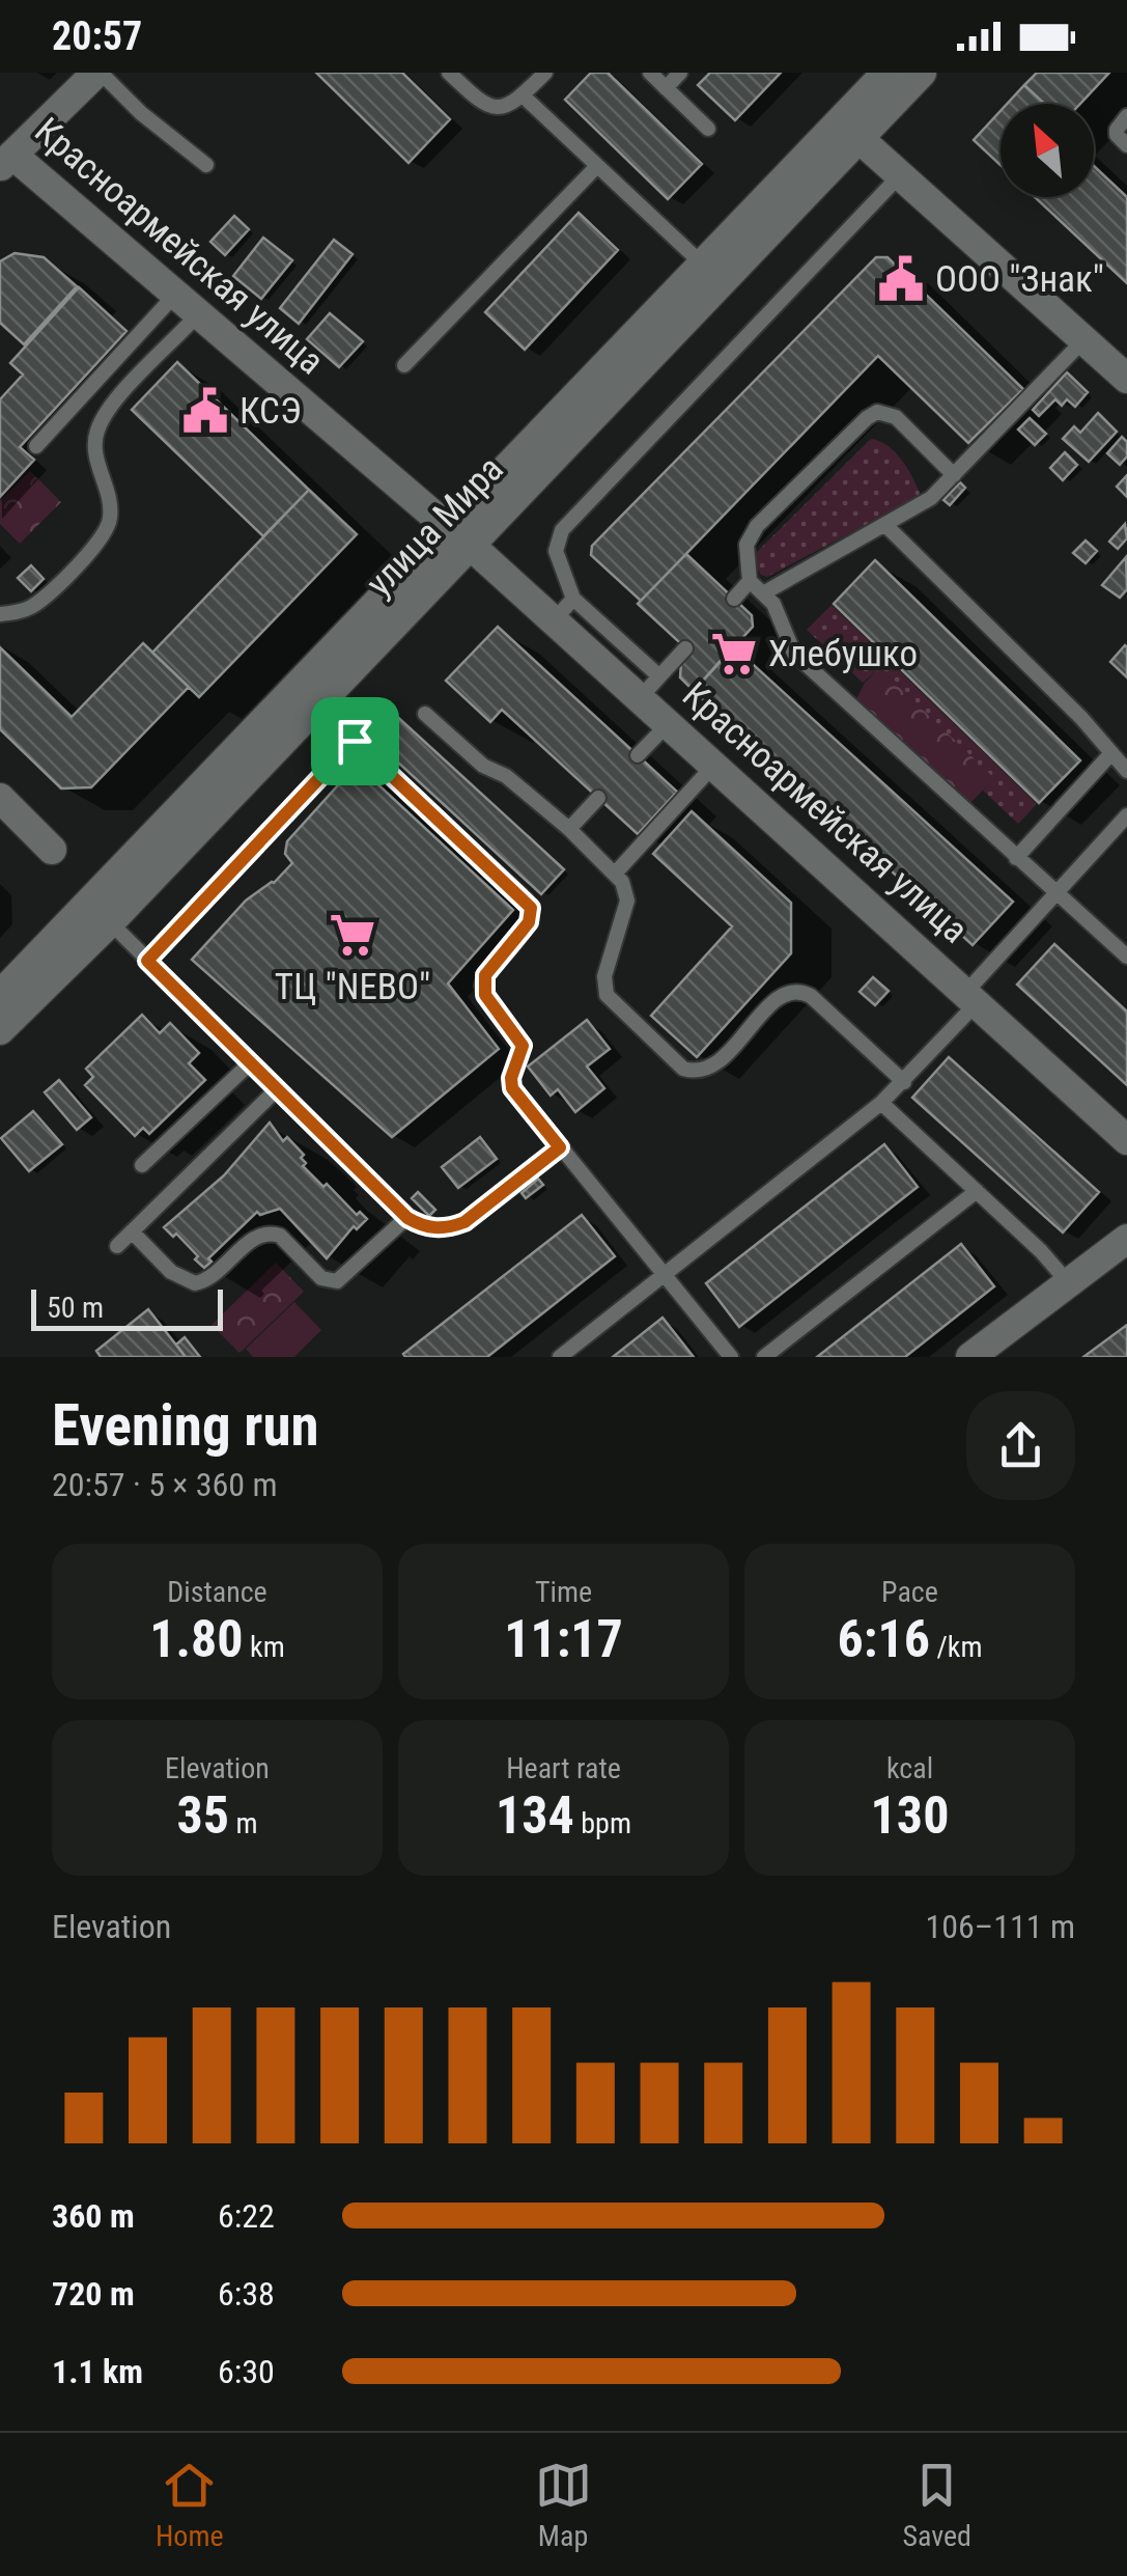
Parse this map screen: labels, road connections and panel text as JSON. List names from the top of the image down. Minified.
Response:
{"streets":{"main road":["Красноармейская улица","улица Мира"]},"crossings":[["Красноармейская улица","улица Мира"]],"places":{"public building":["ООО \"Знак\"","КСЭ"],"supermarket":["Хлебушко","ТЦ \"NEBO\""]},"scale_bar":"50 m","north":"top left","page":{"status":"20:57","scale":"50 m","heading":["Evening run","20:57 · 5 × 360 m"],"stats":[["Distance","1.80 km"],["Time","11:17"],["Pace","6:16 /km"],["Elevation","35 m"],["Heart rate","134 bpm"],["kcal","130"]],"chart":["Elevation","106–111 m"],"list":[{"name":"360 m","note":"6:22"},{"name":"720 m","note":"6:38"},{"name":"1.1 km","note":"6:30"}],"tabs":["Home","Map","Saved"]}}
